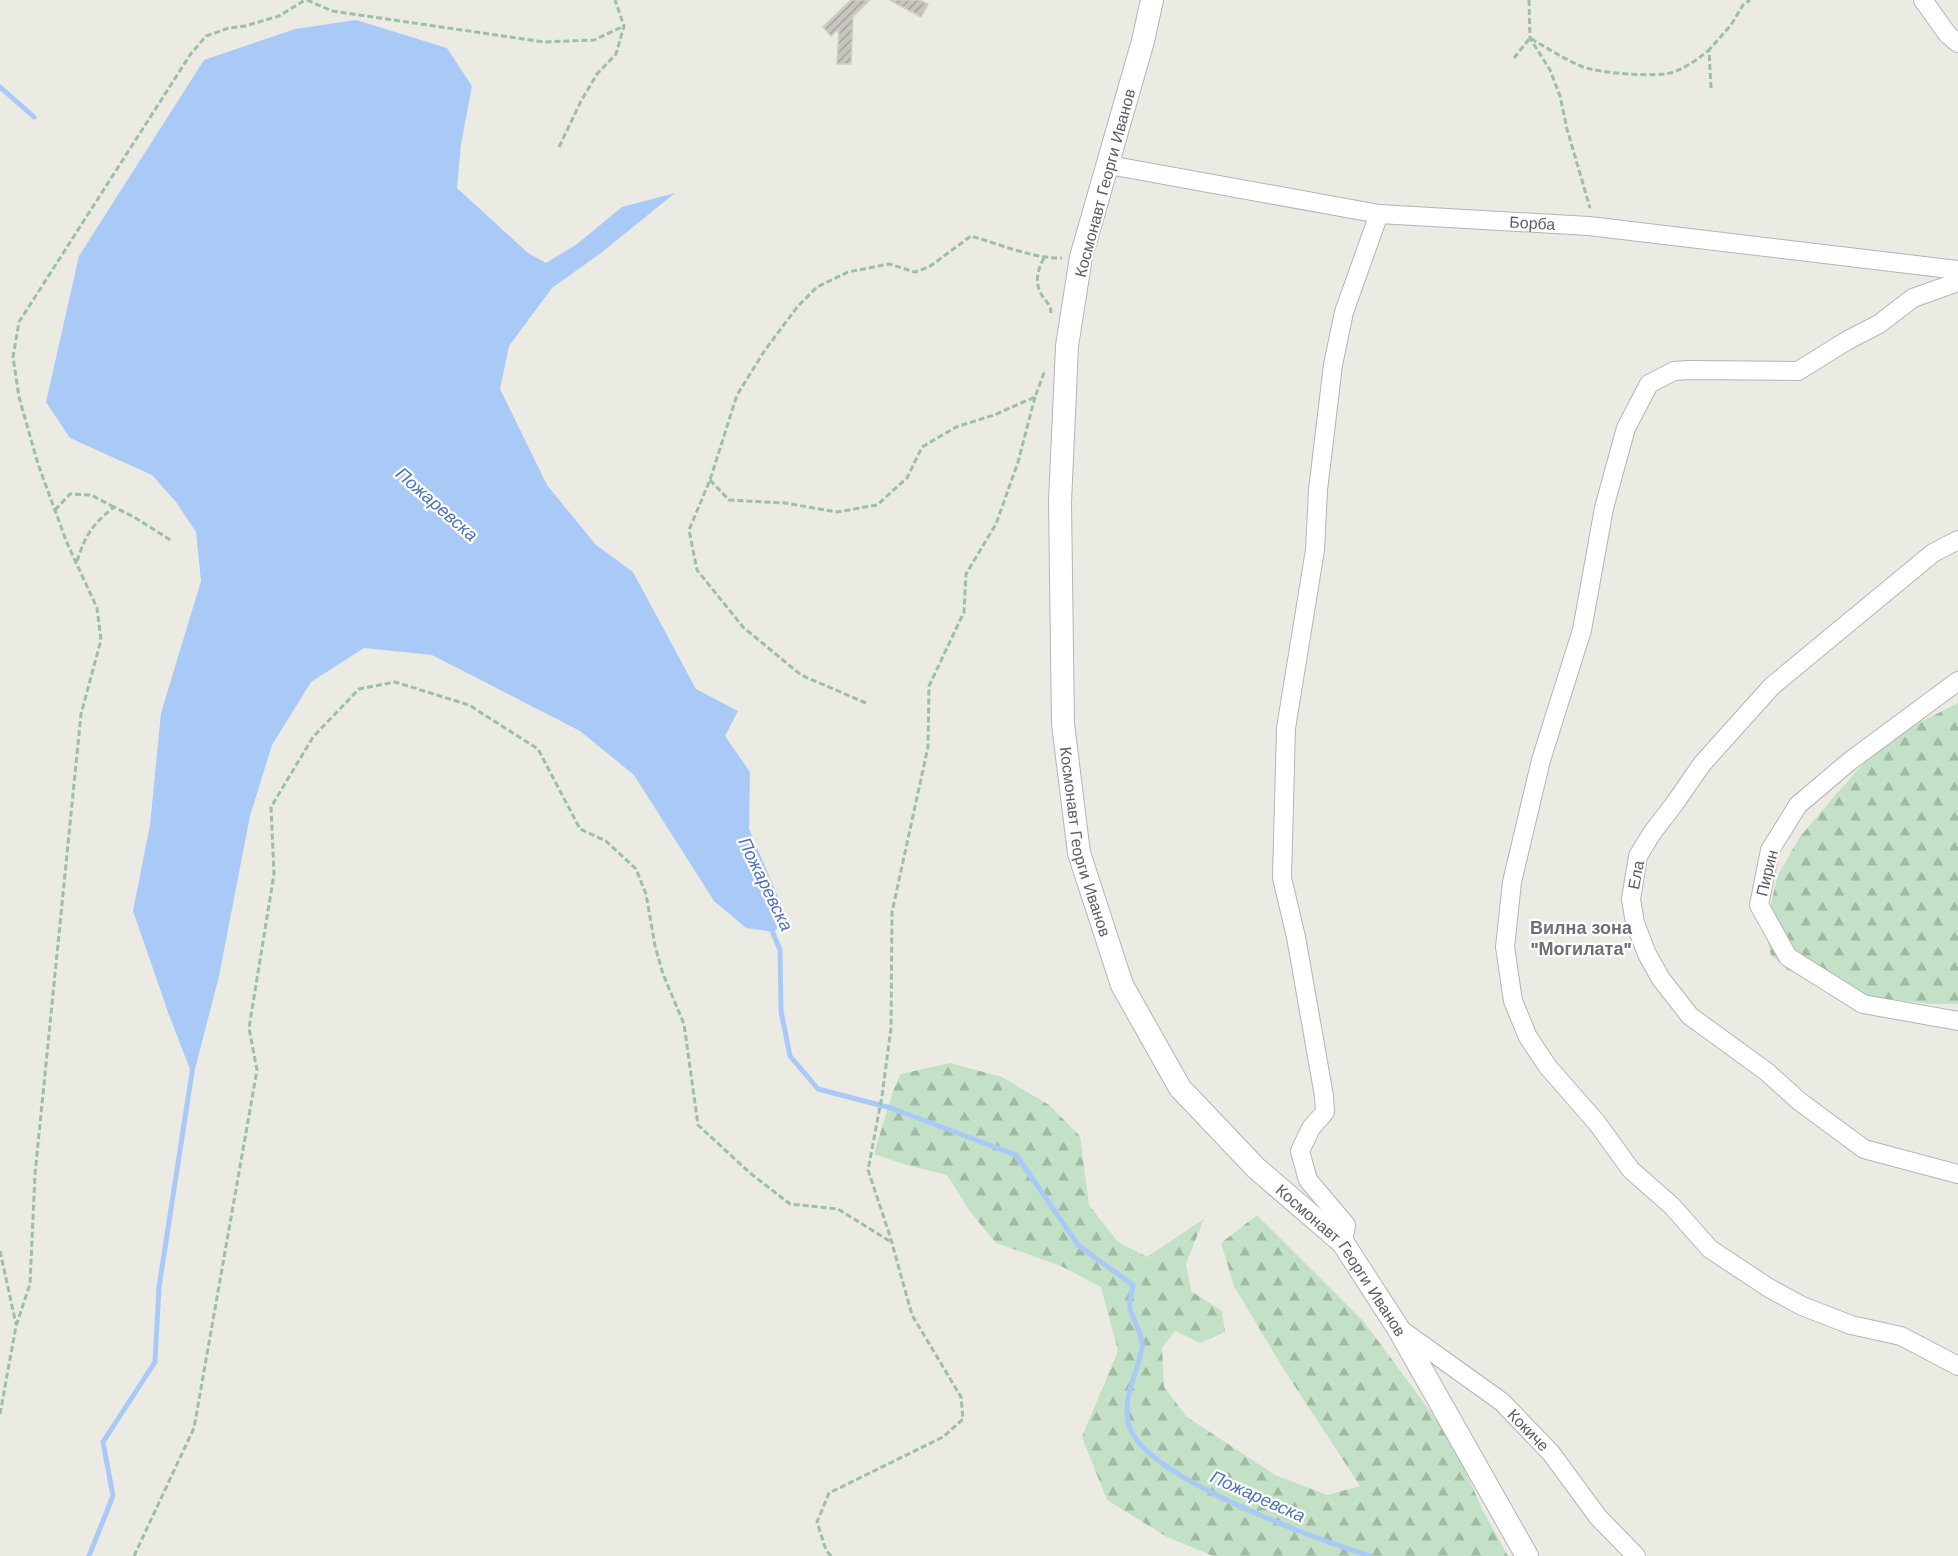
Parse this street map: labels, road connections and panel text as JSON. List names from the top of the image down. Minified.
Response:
{"streets":{"street":["Космонавт Георги Иванов","Борба","Пирин","Ела","Кокиче"]},"crossings":[["Космонавт Георги Иванов","Борба"],["Космонавт Георги Иванов","Кокиче"]],"districts":["Вилна зона \"Могилата\""],"water":["Пожаревска"]}
